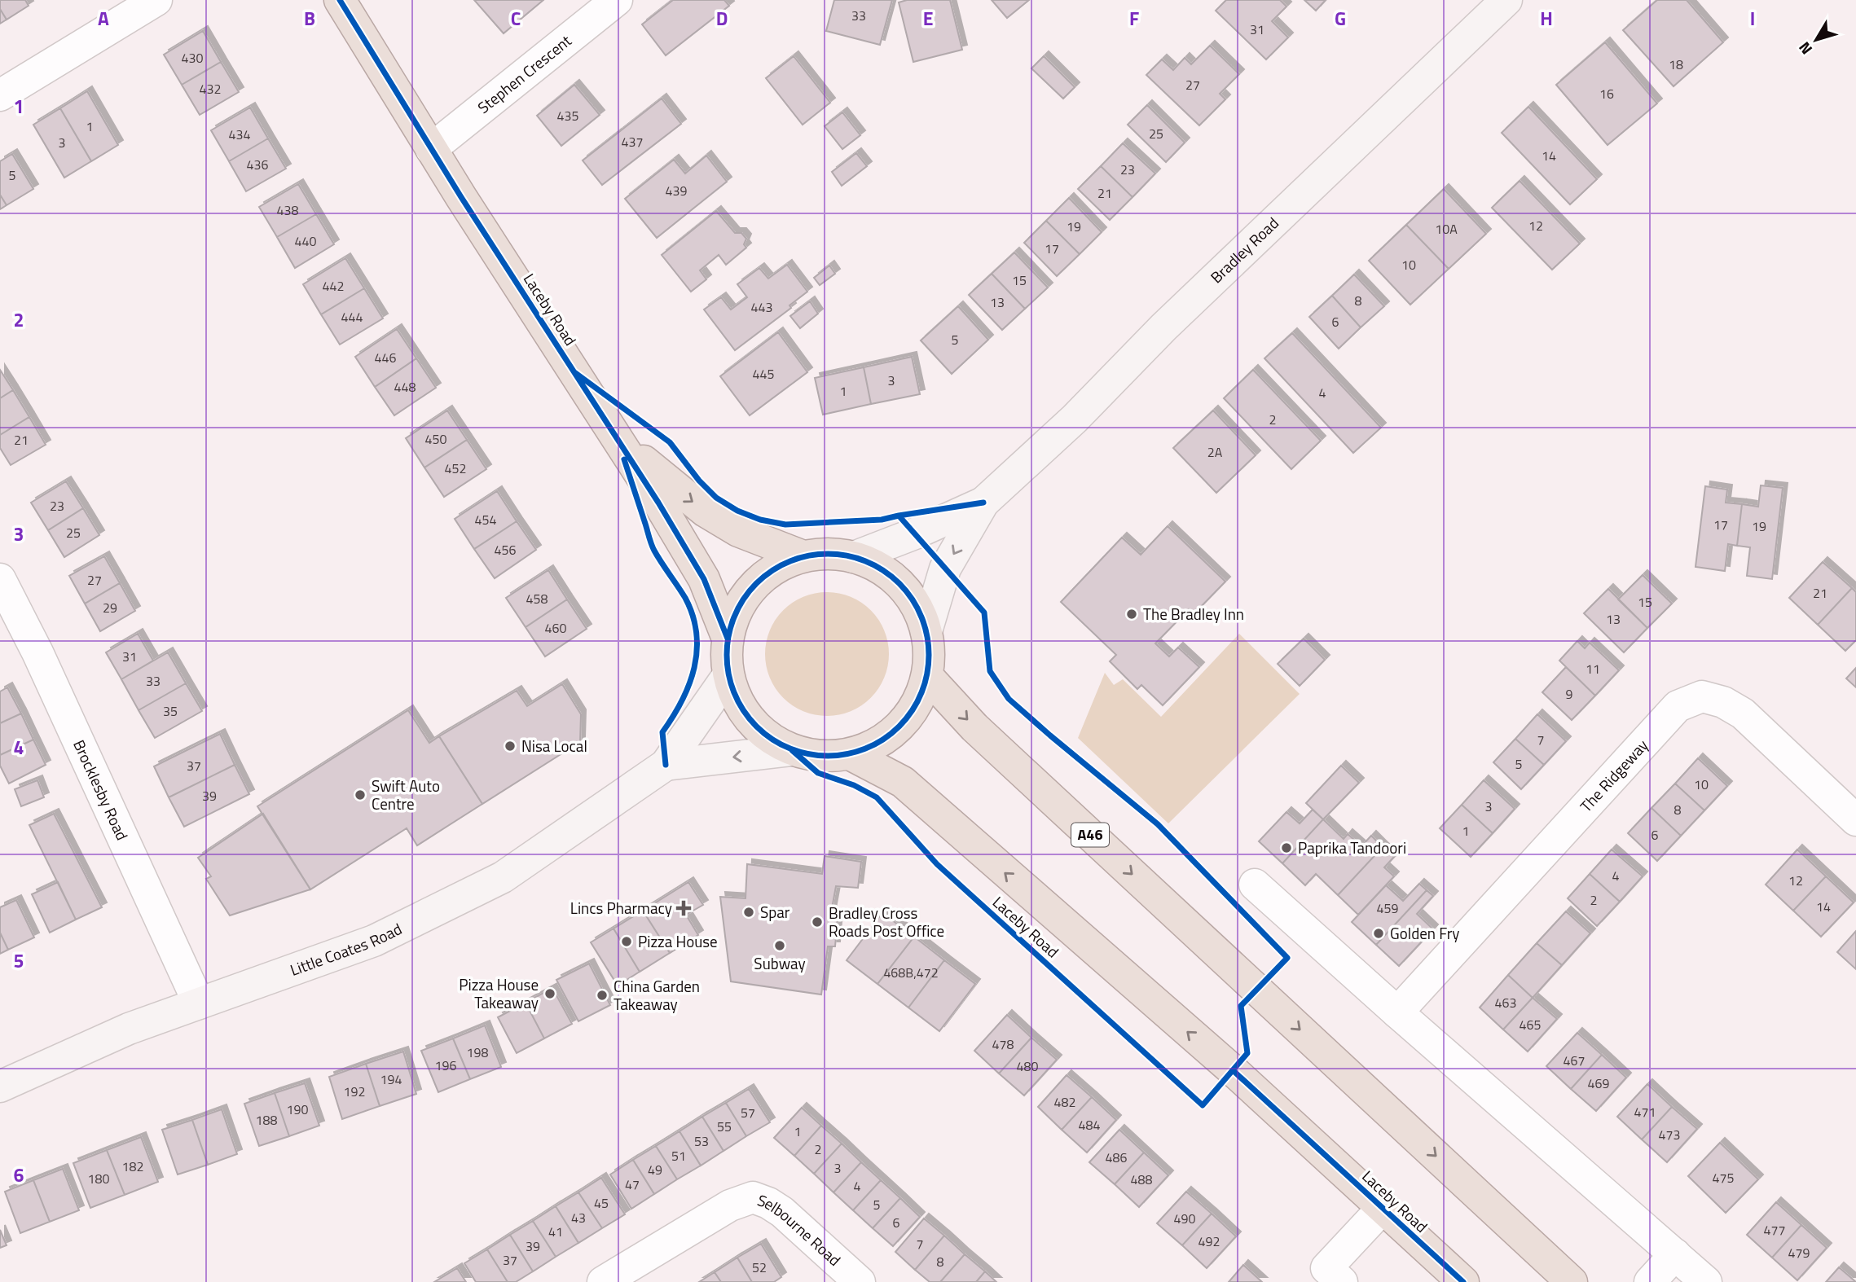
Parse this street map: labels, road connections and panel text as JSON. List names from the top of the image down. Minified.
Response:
{"streets":{"highway":["Laceby Road","A46"],"street":["Stephen Crescent","Bradley Road","The Ridgeway","Brocklesby Road","Little Coates Road","Selbourne Road"]},"crossings":[["Stephen Crescent","Laceby Road"],["Bradley Road","Laceby Road"],["Bradley Road","A46"],["Bradley Road","Little Coates Road"],["Laceby Road","A46"],["Laceby Road","Little Coates Road"],["Brocklesby Road","Little Coates Road"],["A46","Little Coates Road"]],"places":{"other":["The Bradley Inn","Nisa Local","Swift Auto Centre","Paprika Tandoori","Spar","Bradley Cross Roads Post Office","Golden Fry","Pizza House","Subway","Pizza House Takeaway","China Garden Takeaway"],"health":["Lincs Pharmacy"]},"house_numbers":["33","31","430","18","27","432","16","435","1","25","434","437","3","14","436","23","5","439","21","438","12","19","10A","440","17","10","15","442","8","13","443","444","6","5","446","445","3","448","1","4","2","450","21","2A","452","23","454","17","19","25","456","27","21","458","15","29","13","460","31","11","33","9","35","7","5","37","10","39","3","8","1","6","4","12","2","14","459","468B,472","463","465","478","198","467","196","480","194","469","192","482","190","471","57","188","484","55","1","473","53","2","51","486","182","3","49","475","180","488","47","4","45","5","43","490","6","477","41","492","7","39","479","37","8","52"],"north":"bottom left","grid":{"columns":["A","B","C","D","E","F","G","H","I"],"rows":["1","2","3","4","5","6"]}}
